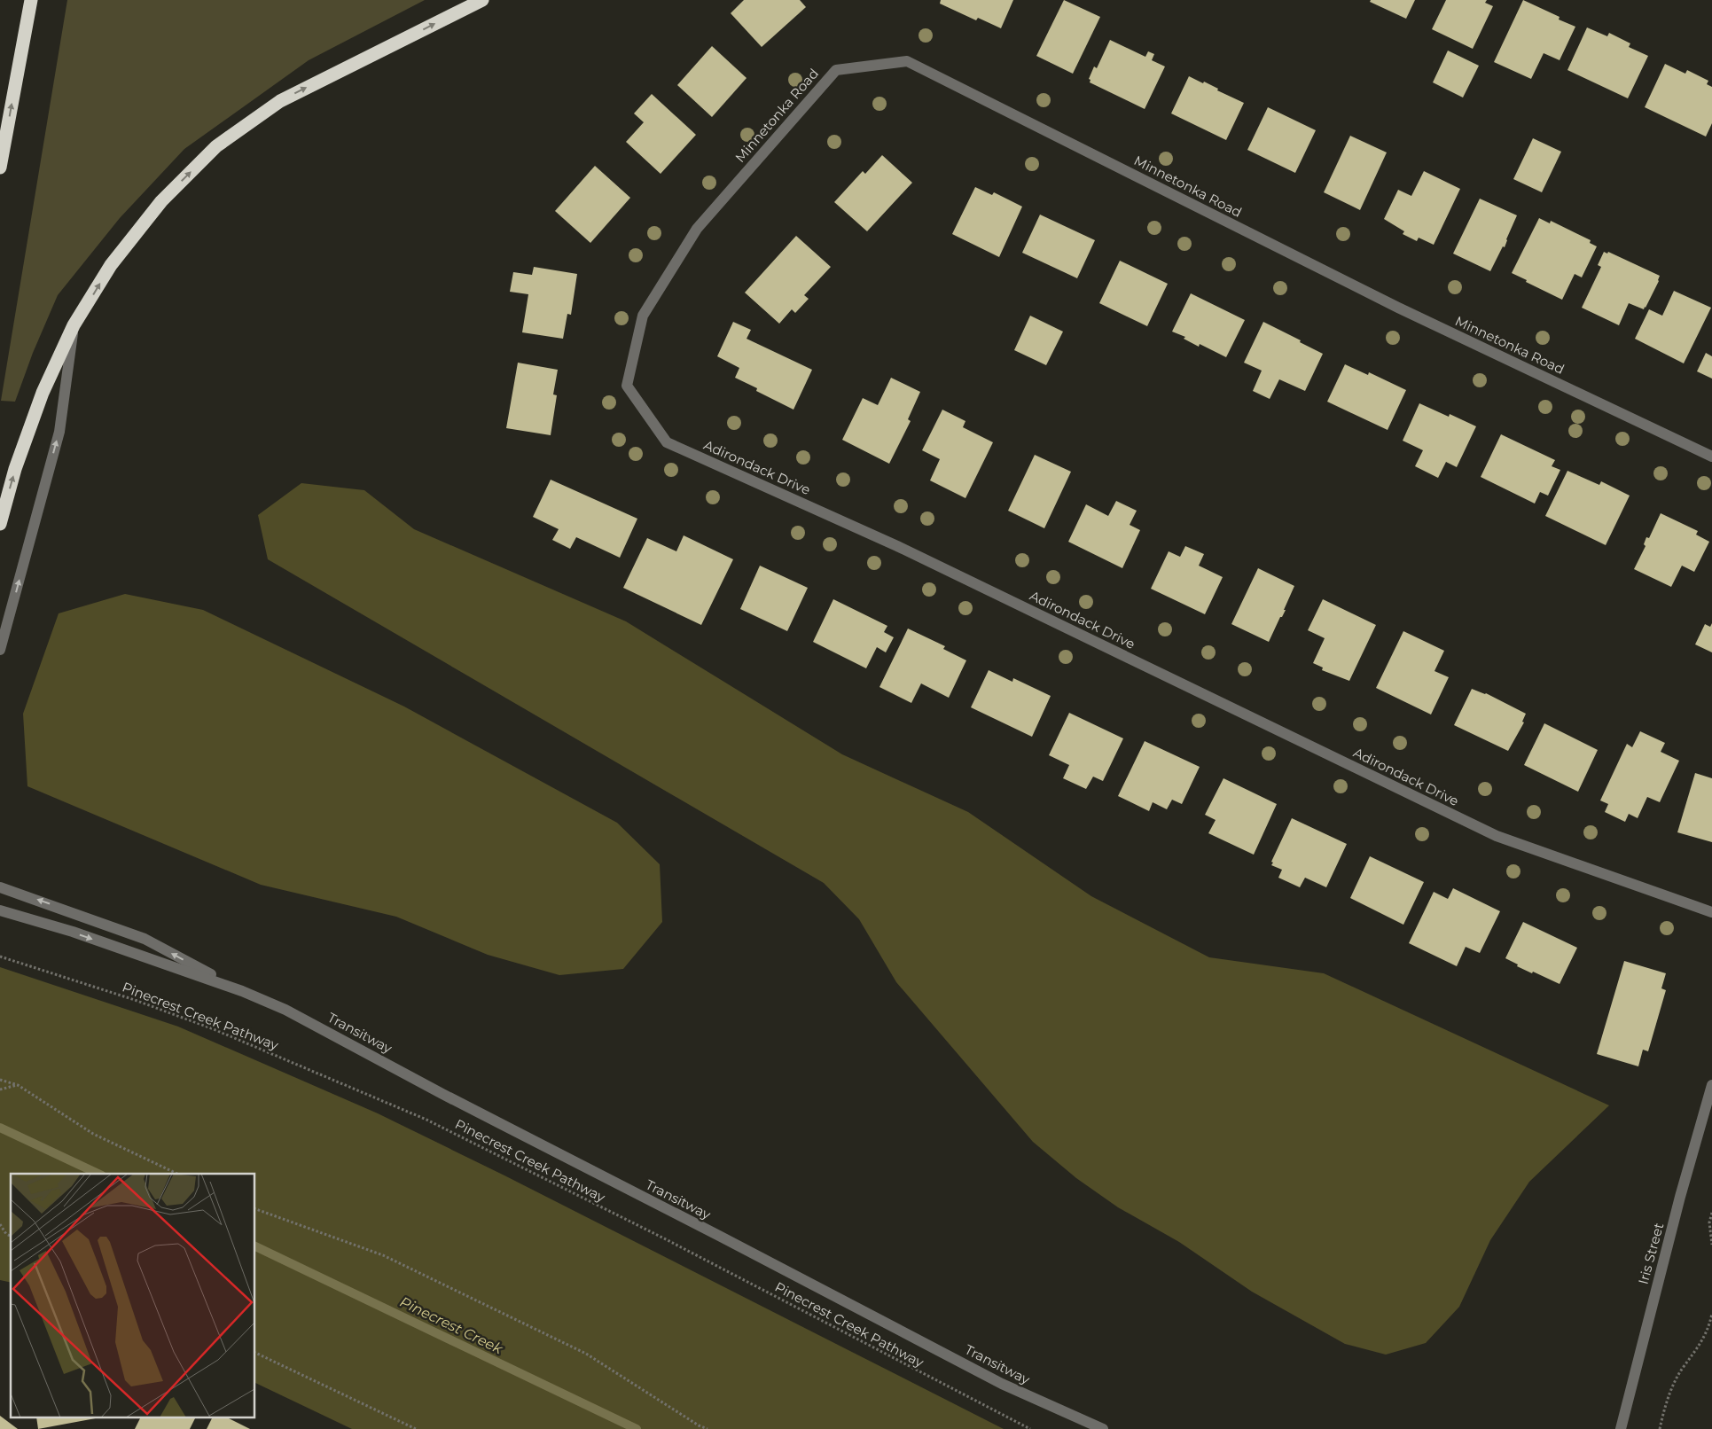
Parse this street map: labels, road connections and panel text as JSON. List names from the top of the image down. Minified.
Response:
{"streets":{"street":["Minnetonka Road","Adirondack Drive","Transitway","Iris Street"],"path":["Pinecrest Creek Pathway"]},"crossings":[["Minnetonka Road","Adirondack Drive"]],"water":["Pinecrest Creek"]}
